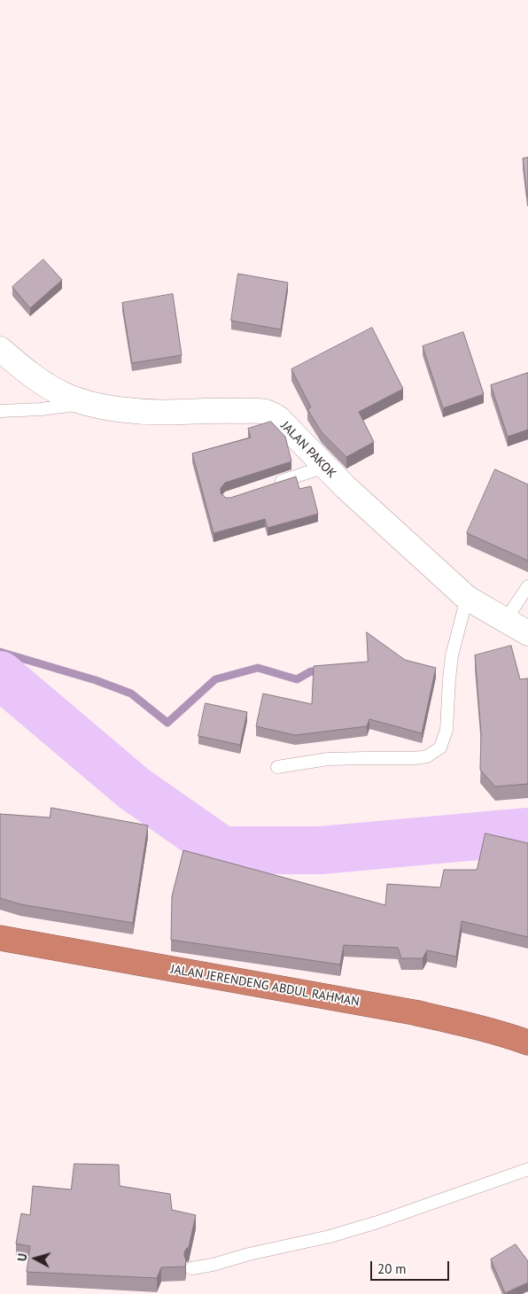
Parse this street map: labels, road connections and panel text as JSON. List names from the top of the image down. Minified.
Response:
{"streets":{"highway":["JALAN JERENDENG ABDUL RAHMAN"],"street":["JALAN PAKOK"]},"scale_bar":"20 m","north":"left"}
